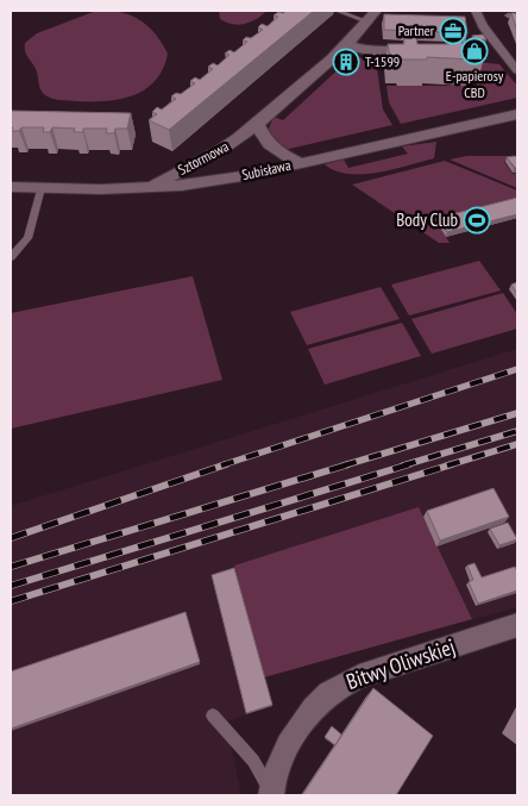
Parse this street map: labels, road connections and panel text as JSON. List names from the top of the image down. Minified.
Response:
{"streets":{"street":["Sztormowa","Subisława","Bitwy Oliwskiej"]},"crossings":[["Sztormowa","Subisława"]],"places":{"office":["Partner"],"shop":["E-papierosy CBD"],"building":["T-1599"],"sports":["Body Club"]}}
